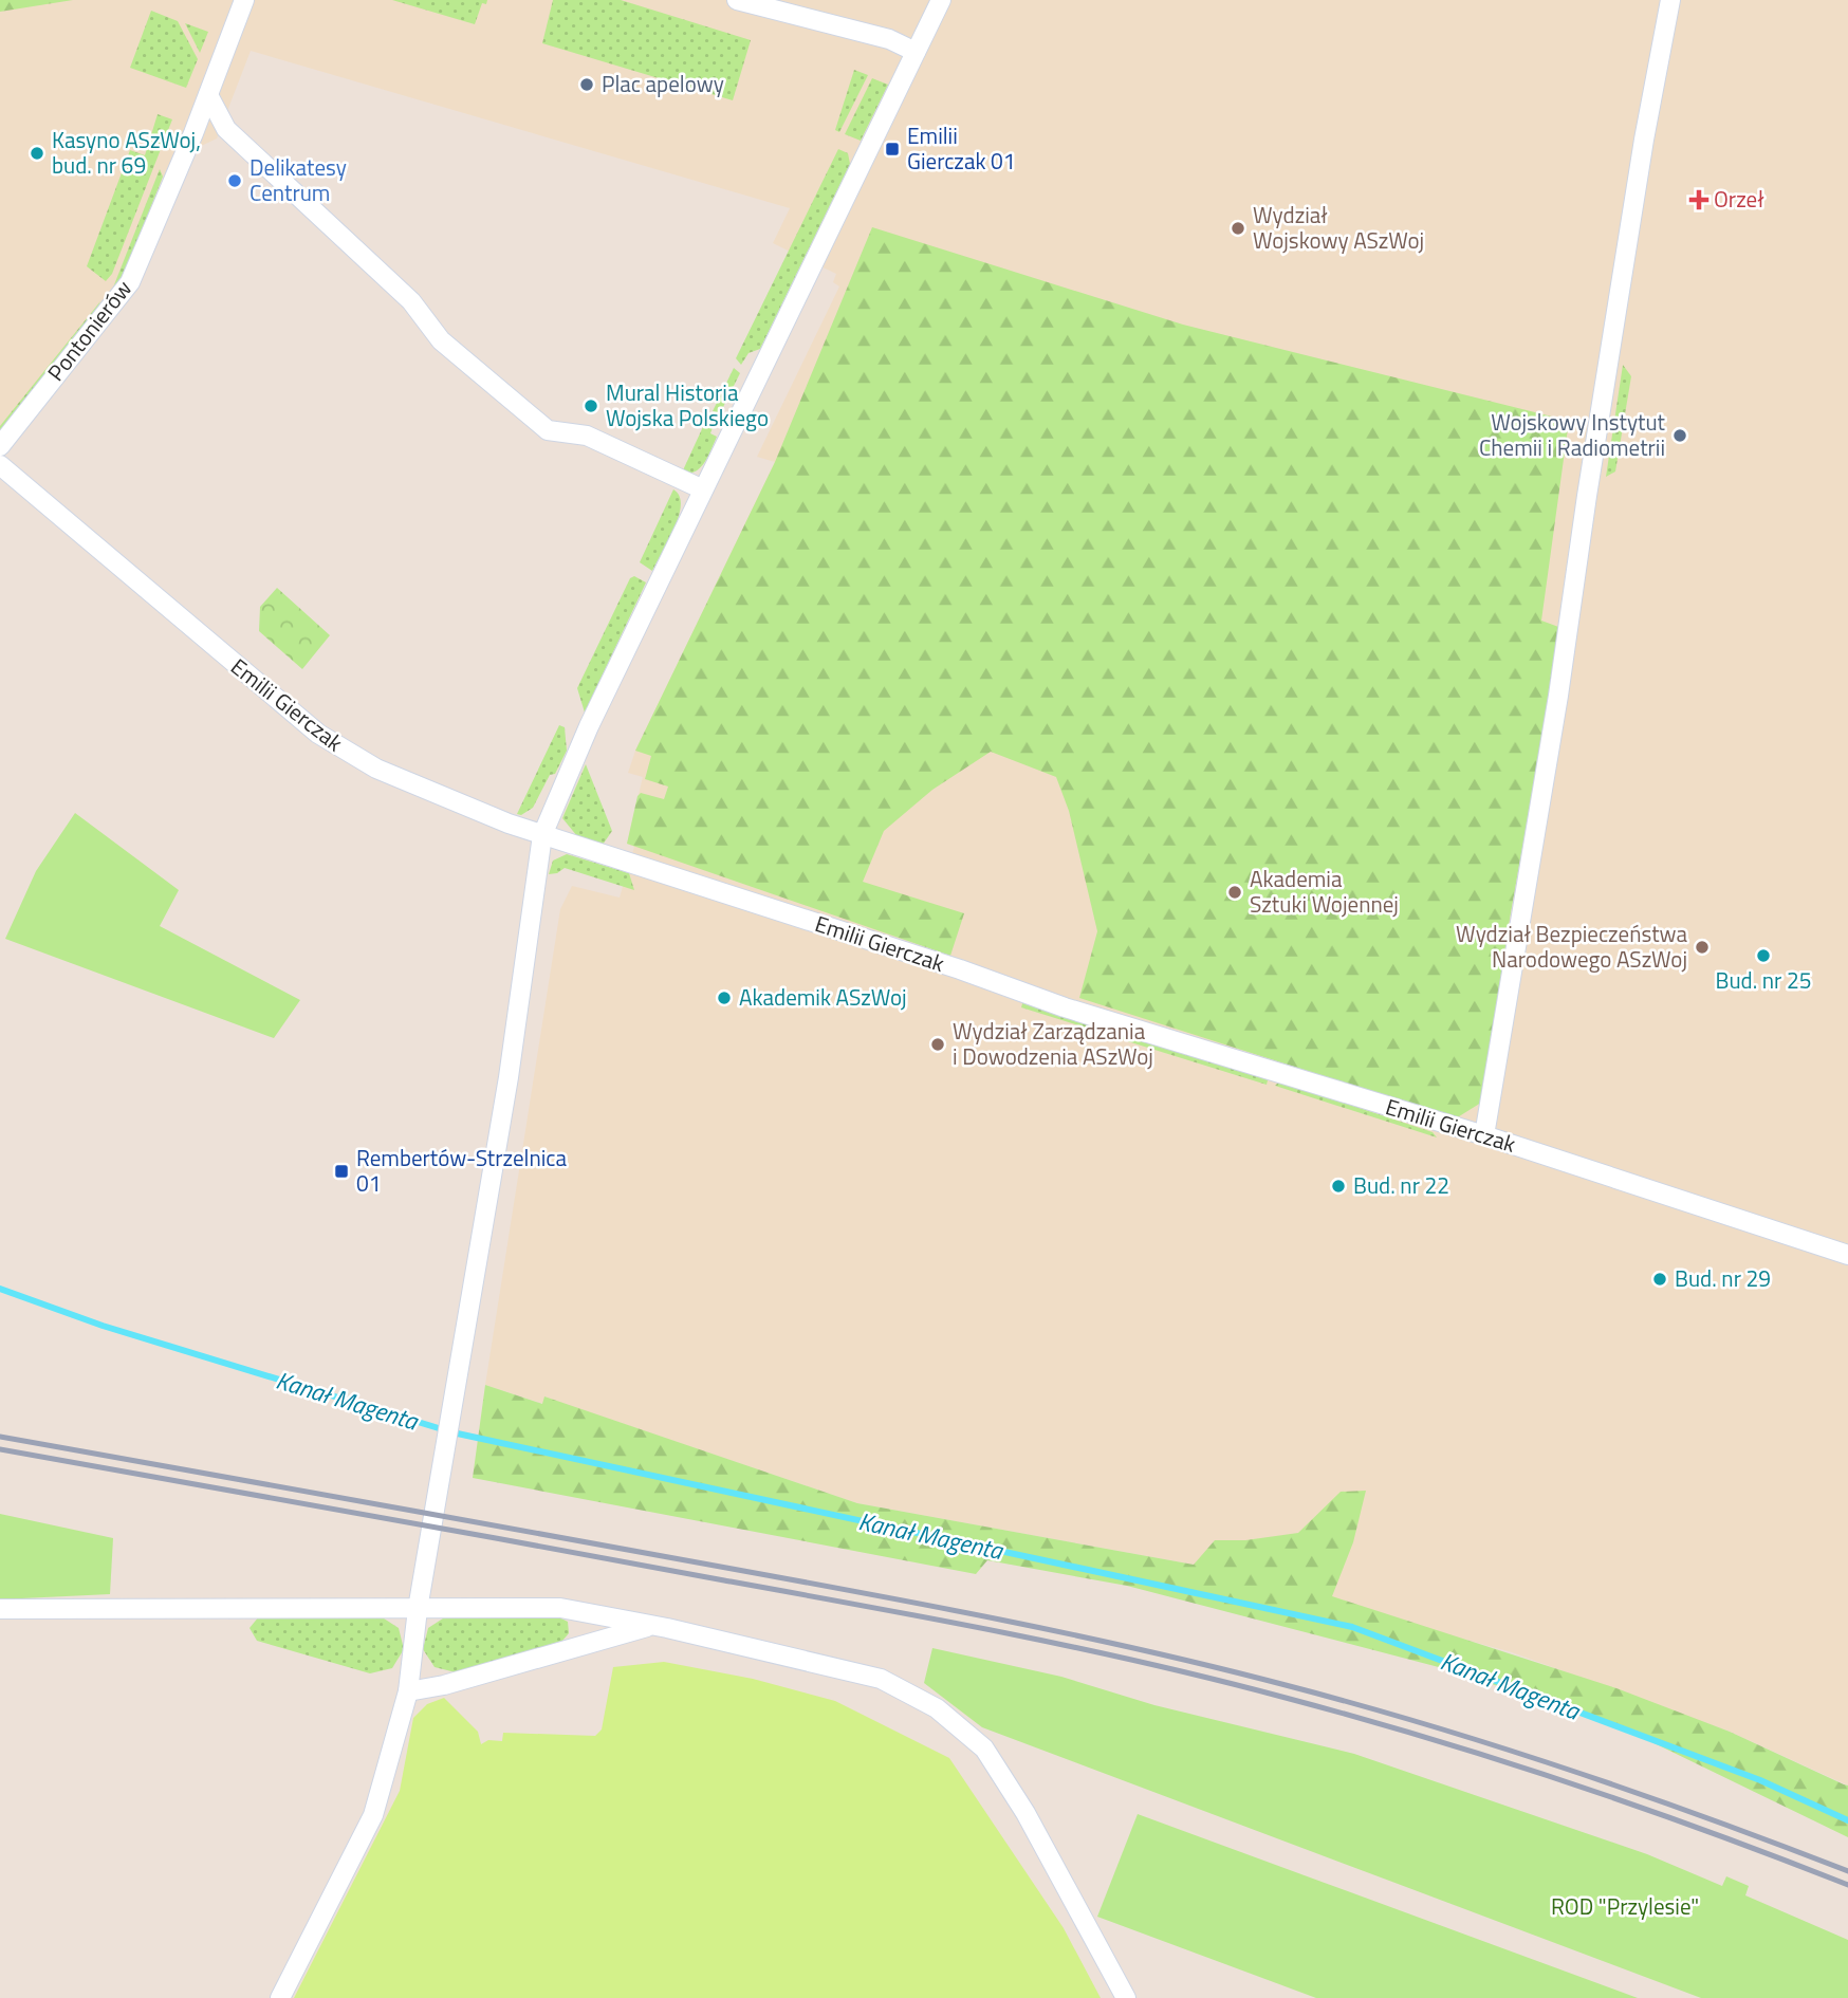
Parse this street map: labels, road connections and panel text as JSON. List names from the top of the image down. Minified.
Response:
{"streets":{"street":["Pontonierów","Emilii Gierczak"]},"water":["Kanał Magenta"],"parks":["ROD \"Przylesie\""],"places":{"other":["Plac apelowy","Kasyno ASzWoj, bud. nr 69","Delikatesy Centrum","Wydział Wojskowy ASzWoj","Mural Historia Wojska Polskiego","Wojskowy Instytut Chemii i Radiometrii","Akademia Sztuki Wojennej","Wydział Bezpieczeństwa Narodowego ASzWoj","Bud. nr 25","Akademik ASzWoj","Wydział Zarządzania i Dowodzenia ASzWoj","Bud. nr 22","Bud. nr 29"],"transit":["Emilii Gierczak 01","Rembertów-Strzelnica 01"],"health":["Orzeł"]}}
